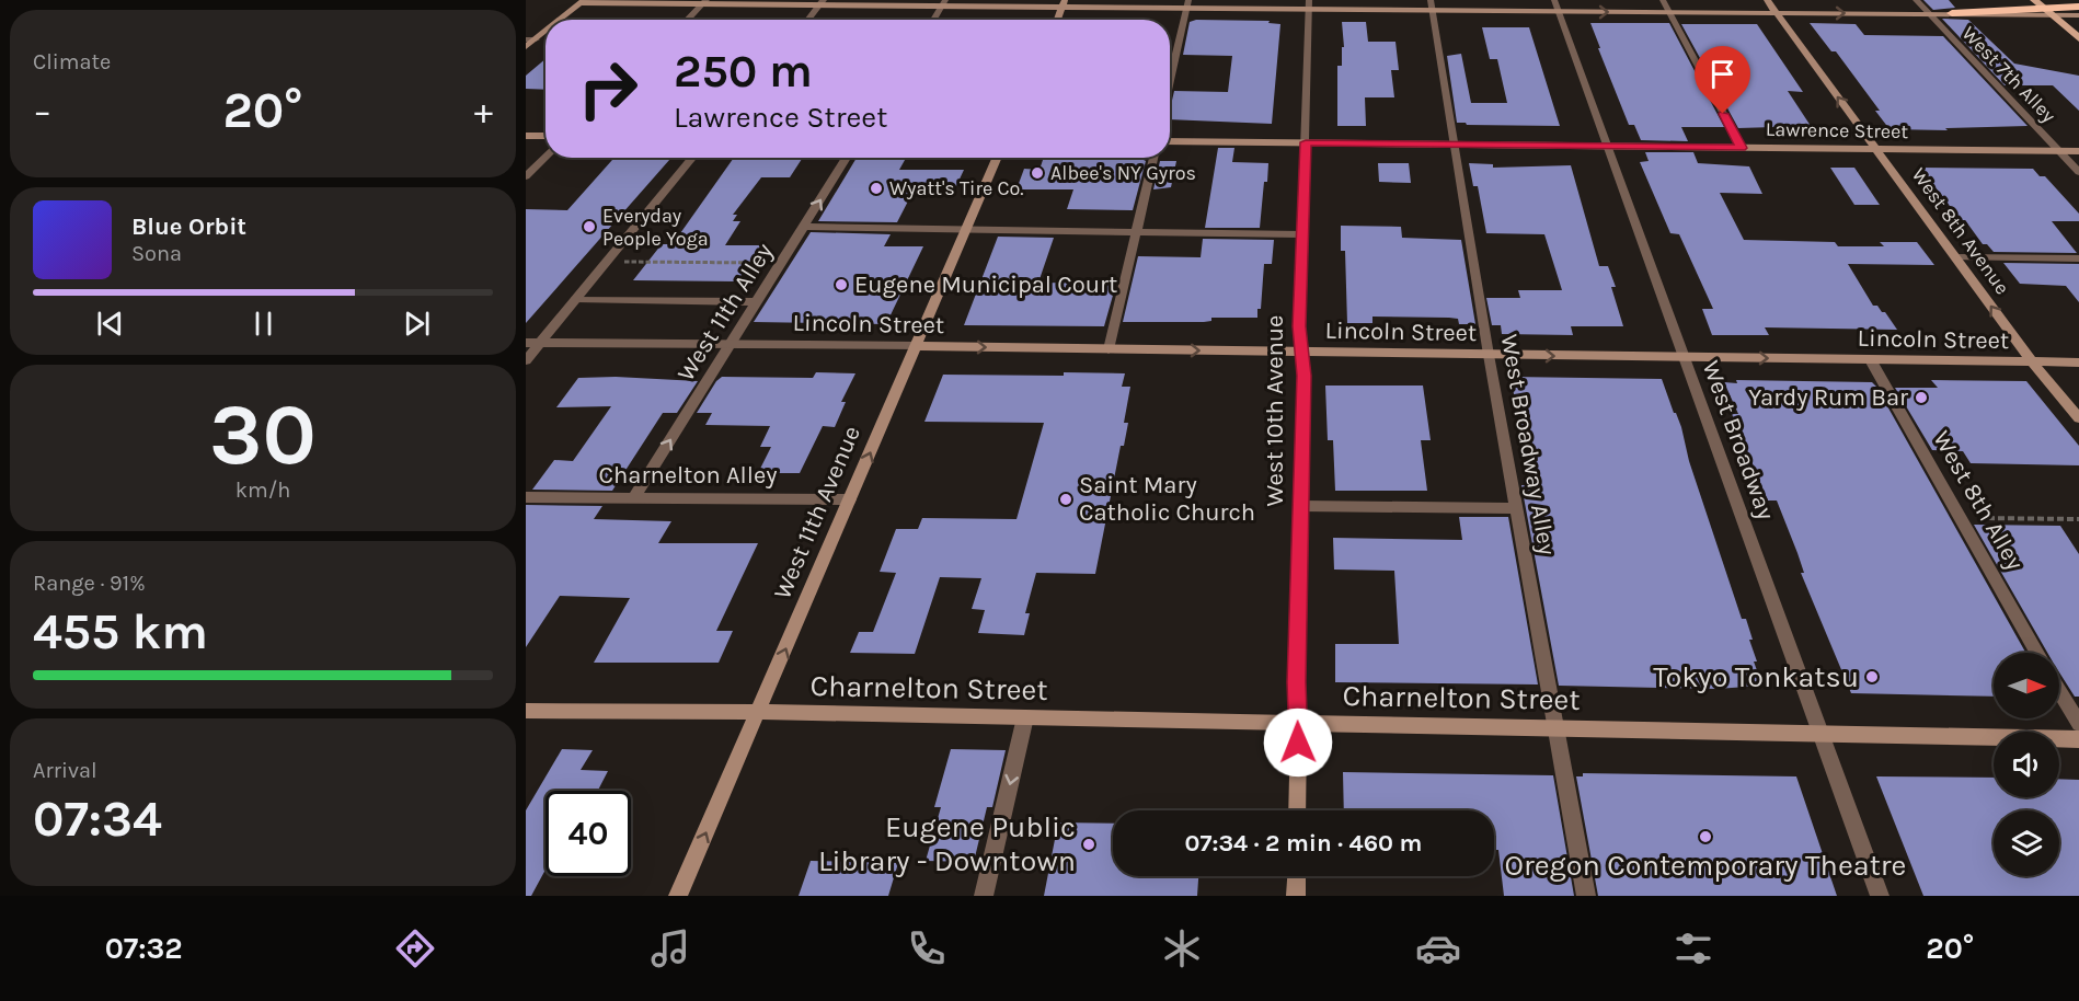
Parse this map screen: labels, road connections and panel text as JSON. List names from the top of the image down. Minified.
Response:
{"streets":{"street":["West 7th Alley","Lawrence Street","West 8th Avenue","West 11th Alley","Lincoln Street","West 10th Avenue","West Broadway","West Broadway Alley","Charnelton Alley","West 8th Alley","West 11th Avenue","Charnelton Street"]},"crossings":[["West 7th Alley","Lawrence Street"],["Lawrence Street","West 8th Avenue"],["Lawrence Street","West 10th Avenue"],["Lawrence Street","West Broadway"],["Lawrence Street","West Broadway Alley"],["West 8th Avenue","Lincoln Street"],["West 11th Alley","Lincoln Street"],["West 11th Alley","Charnelton Alley"],["Lincoln Street","West 10th Avenue"],["Lincoln Street","West Broadway"],["Lincoln Street","West Broadway Alley"],["Lincoln Street","West 8th Alley"],["Lincoln Street","West 11th Avenue"],["West 10th Avenue","Charnelton Street"],["West Broadway","Charnelton Street"],["West Broadway Alley","Charnelton Street"],["Charnelton Alley","West 11th Avenue"],["West 11th Avenue","Charnelton Street"]],"one_way":["West 11th Alley","West 11th Avenue"],"places":["Albee's NY Gyros","Wyatt's Tire Co.","Everyday People Yoga","Eugene Municipal Court","Yardy Rum Bar","Saint Mary Catholic Church","Tokyo Tonkatsu","Oregon Contemporary Theatre","Eugene Public Library - Downtown"],"north":"right","page":{"tile":["Climate",["30","km/h"],["Range · 91%","455 km"],["Arrival","07:34"]],"turn":["250 m","Lawrence Street"],"heat":["−","20°","+"],"song":["Blue Orbit","Sona"],"limit":"40","trip":"07:34 · 2 min · 460 m","tabs":["07:32","20°"]}}
